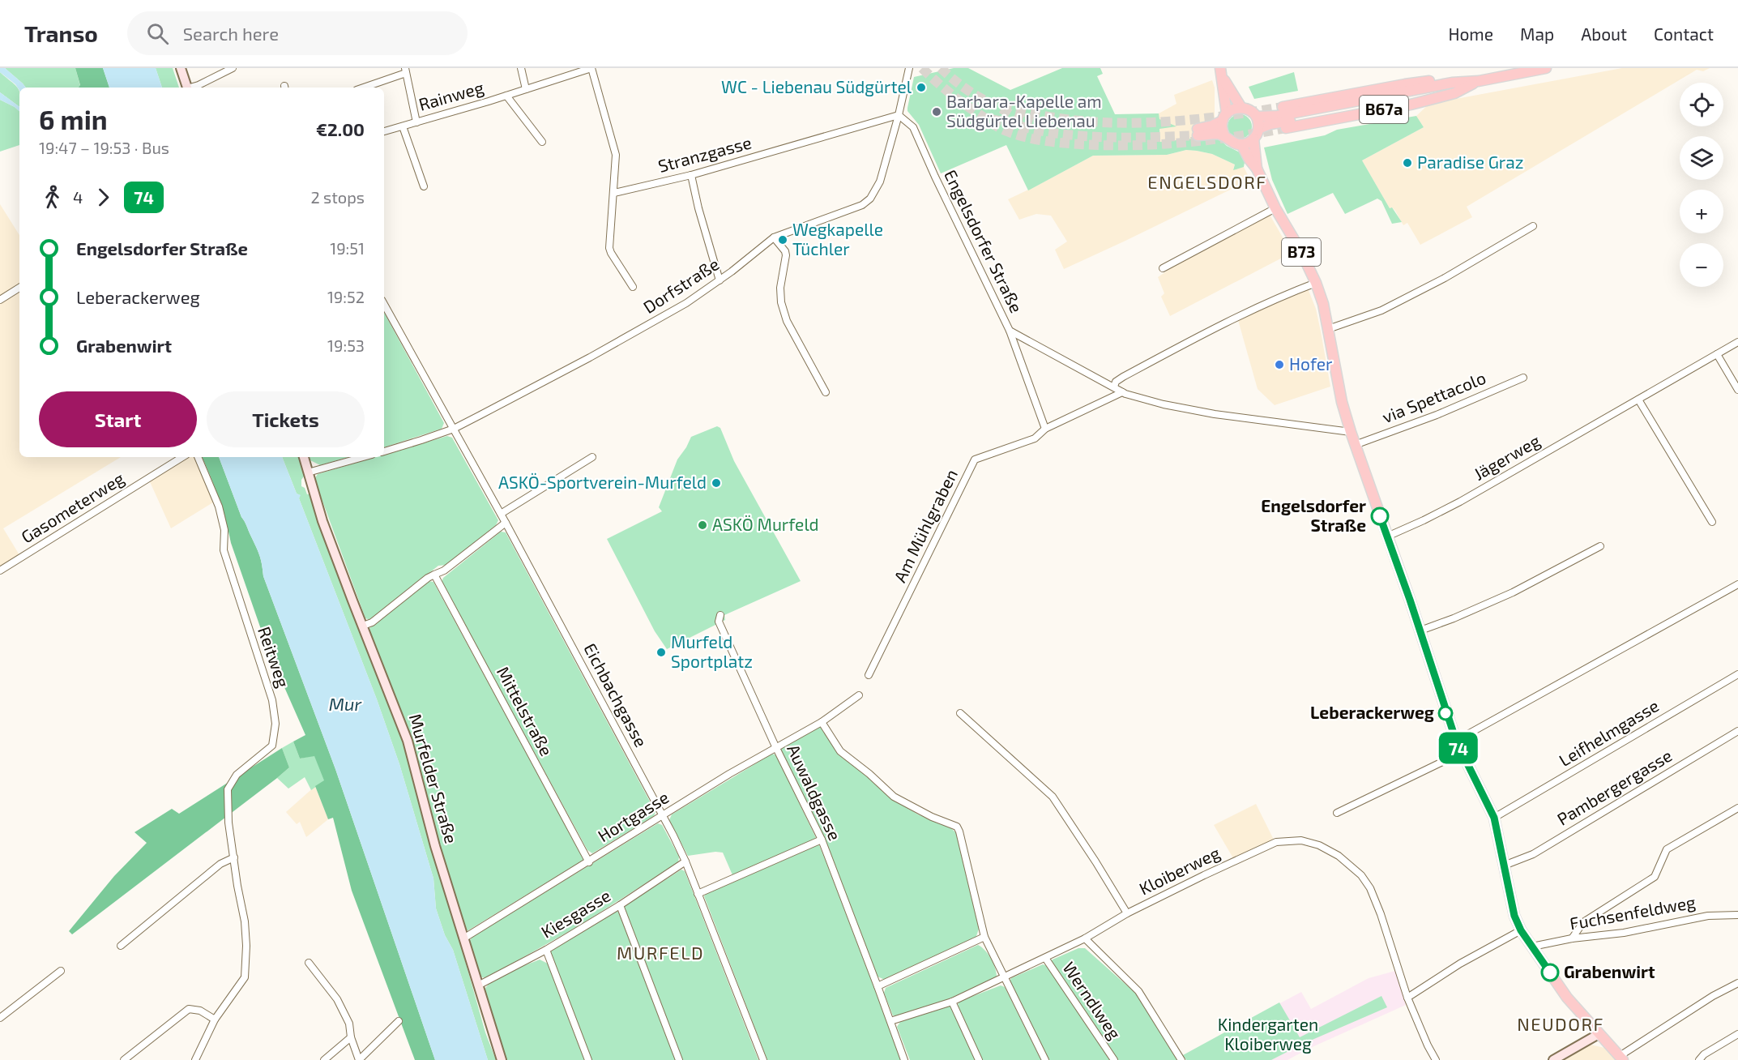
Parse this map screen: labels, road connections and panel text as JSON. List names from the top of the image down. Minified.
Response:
{"streets":{"main road":["B67a","B73"],"street":["Rainweg","Stranzgasse","Engelsdorfer Straße","Dorfstraße","via Spettacolo","Jägerweg","Gasometerweg","Am Mühlgraben","Reitweg","Eichbachgasse","Mittelstraße","Leifhelmgasse","Murfelder Straße","Pambergergasse","Auwaldgasse","Hortgasse","Kloiberweg","Fuchsenfeldweg","Kiesgasse","Werndlweg"]},"crossings":[["Rainweg","Stranzgasse"],["Stranzgasse","Engelsdorfer Straße"],["Stranzgasse","Dorfstraße"],["Engelsdorfer Straße","B73"],["Engelsdorfer Straße","Dorfstraße"],["Engelsdorfer Straße","Am Mühlgraben"],["B73","via Spettacolo"],["B73","Jägerweg"],["B73","Leifhelmgasse"],["B73","Pambergergasse"],["B73","Fuchsenfeldweg"],["Dorfstraße","Eichbachgasse"],["Eichbachgasse","Hortgasse"],["Eichbachgasse","Kiesgasse"],["Mittelstraße","Hortgasse"],["Murfelder Straße","Hortgasse"],["Murfelder Straße","Kiesgasse"],["Auwaldgasse","Hortgasse"],["Auwaldgasse","Kloiberweg"],["Kloiberweg","Werndlweg"]],"districts":["ENGELSDORF","MURFELD","NEUDORF"],"water":["Mur"],"parks":["Kindergarten Kloiberweg"],"places":["WC - Liebenau Südgürtel","Barbara-Kapelle am Südgürtel Liebenau","Paradise Graz","Wegkapelle Tüchler","Hofer","ASKÖ-Sportverein-Murfeld","Engelsdorfer Straße","ASKÖ Murfeld","Murfeld Sportplatz","Leberackerweg","Grabenwirt"],"lines":["bus line 74"],"page":{"header":"Transo","search":"Search here","nav":["Home","Map","About","Contact"],"on_map":"74","map_buttons":["+","−"],"heading":["6 min","19:47 – 19:53 · Bus","€2.00"],"legs":["4","74","2 stops"],"list":[{"name":"Engelsdorfer Straße","value":"19:51"},{"name":"Leberackerweg","value":"19:52"},{"name":"Grabenwirt","value":"19:53"}],"buttons":["Start","Tickets"]}}
